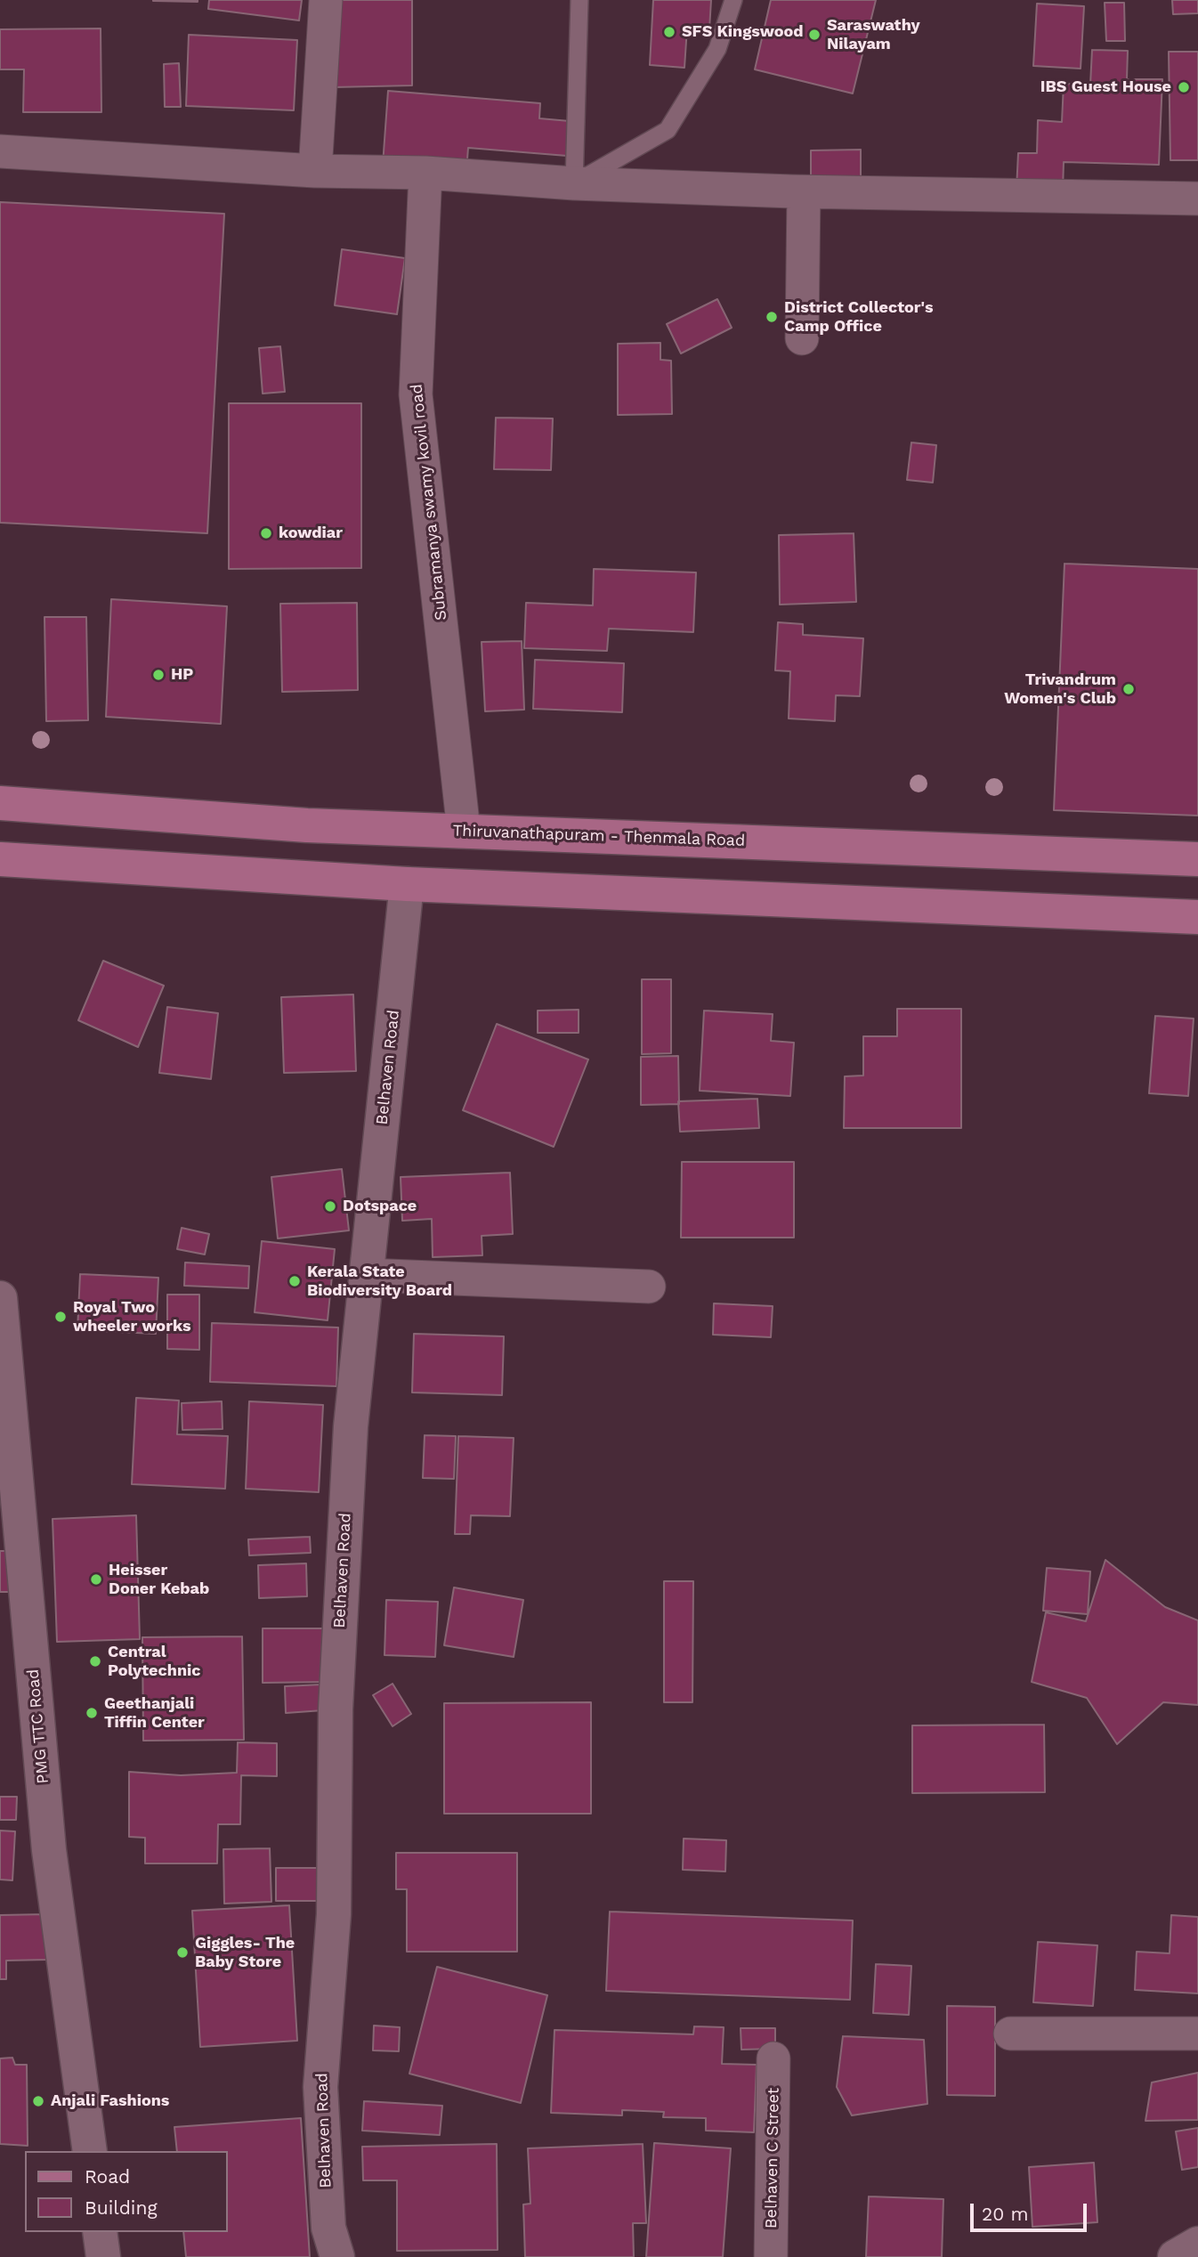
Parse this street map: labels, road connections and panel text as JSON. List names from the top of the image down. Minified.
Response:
{"streets":{"main road":["Thiruvanathapuram - Thenmala Road"],"street":["Subramanya swamy kovil road","Belhaven Road","PMG TTC Road","Belhaven C Street"]},"crossings":[["Subramanya swamy kovil road","Thiruvanathapuram - Thenmala Road"]],"places":["SFS Kingswood","Saraswathy Nilayam","IBS Guest House","District Collector's Camp Office","kowdiar","HP","Trivandrum Women's Club","Dotspace","Kerala State Biodiversity Board","Royal Two wheeler works","Heisser Doner Kebab","Central Polytechnic","Geethanjali Tiffin Center","Giggles- The Baby Store","Anjali Fashions"],"legend":["Road","Building"],"scale_bar":"20 m"}
